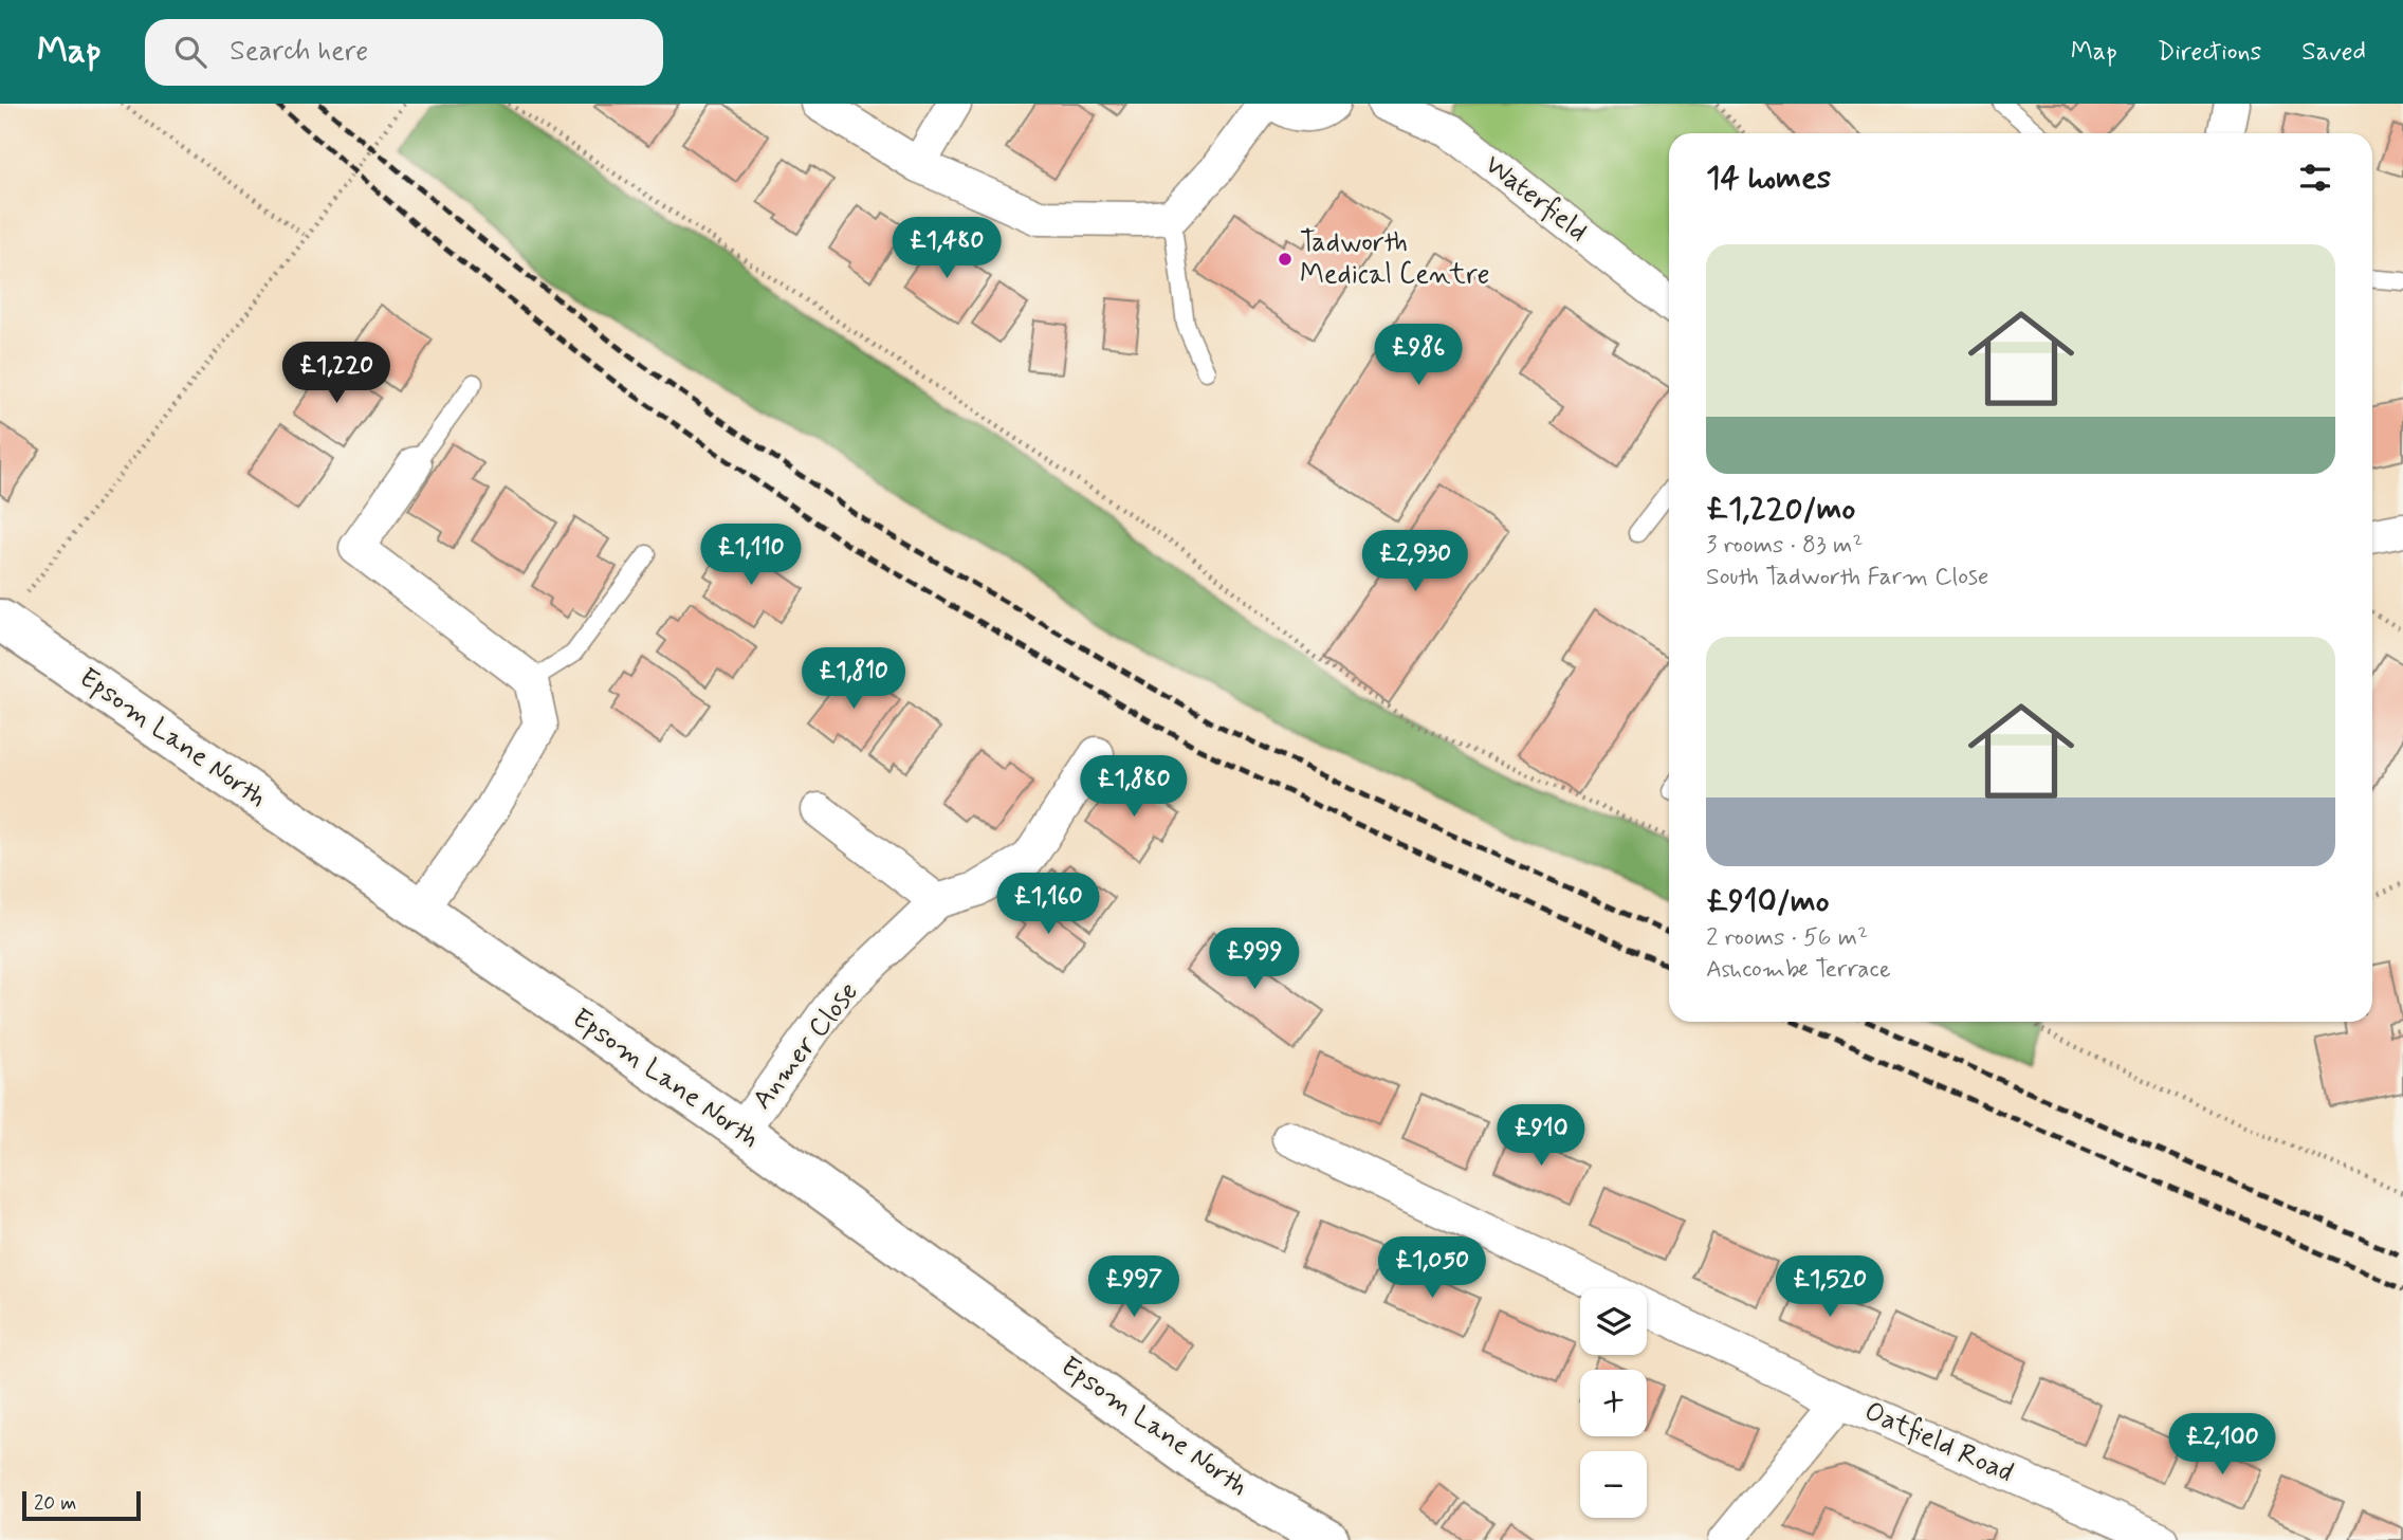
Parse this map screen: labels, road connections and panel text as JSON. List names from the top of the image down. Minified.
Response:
{"streets":{"main road":["Epsom Lane North"],"street":["Waterfield","Anmer Close","Oatfield Road"]},"crossings":[["Epsom Lane North","Anmer Close"]],"places":["Tadworth Medical Centre"],"scale_bar":"20 m","page":{"header":"Map","search":"Search here","nav":["Map","Directions","Saved"],"heading":"14 homes","price":["£1,480","£986","£1,220","£1,110","£2,930","£1,810","£1,880","£1,160","£999","£910","£1,050","£997","£1,520","£2,100"],"list":[{"name":"£1,220/mo","note":"3 rooms · 83 m² · South Tadworth Farm Close"},{"name":"£910/mo","note":"2 rooms · 56 m² · Ashcombe Terrace"}],"map_buttons":["+","−"],"scale":"20 m"}}
